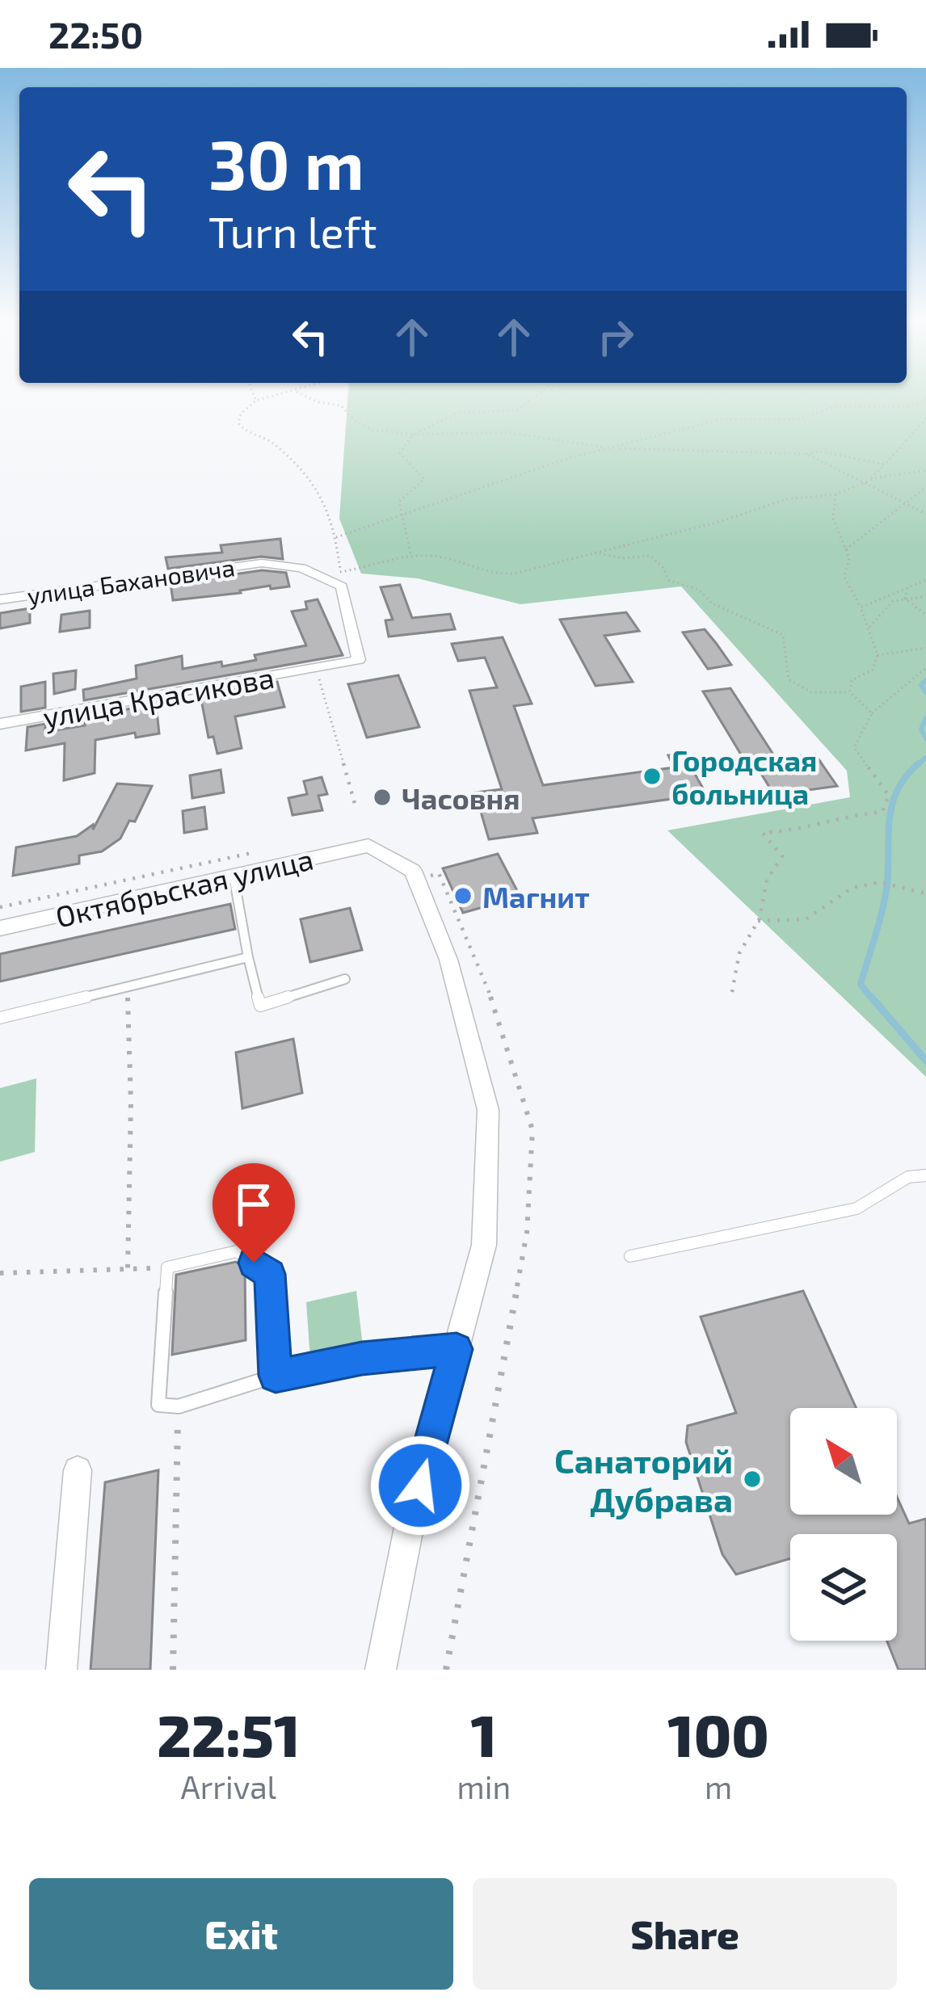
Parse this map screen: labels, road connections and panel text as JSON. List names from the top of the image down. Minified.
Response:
{"streets":{"street":["улица Бахановича","улица Красикова","Октябрьская улица"]},"crossings":[["улица Бахановича","улица Красикова"]],"places":["Городская больница","Часовня","Магнит","Санаторий Дубрава"],"north":"top left","page":{"status":"22:50","turn":["30 m","Turn left"],"eta":["22:51","Arrival","1","min","100","m"],"buttons":["Exit","Share"]}}
